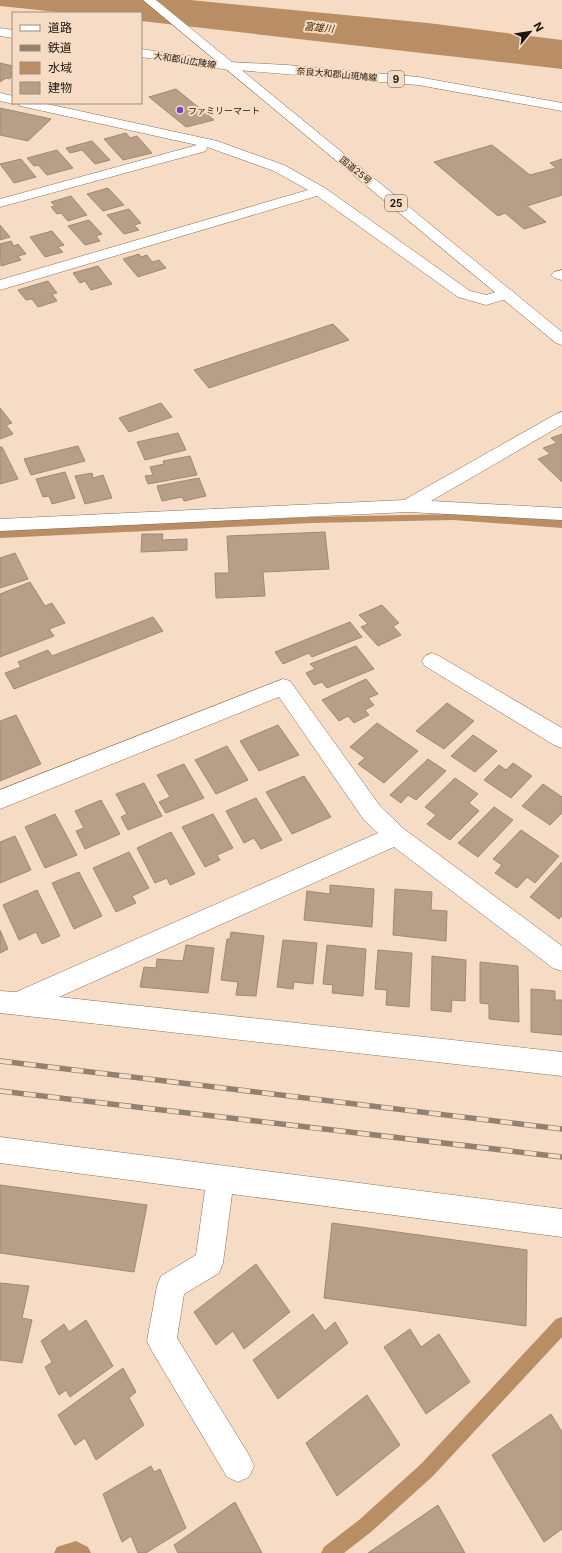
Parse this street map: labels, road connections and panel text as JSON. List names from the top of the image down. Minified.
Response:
{"streets":{"main road":["大和郡山広陵線","奈良大和郡山斑鳩線","9","国道25号","25"]},"crossings":[["大和郡山広陵線","奈良大和郡山斑鳩線"],["大和郡山広陵線","国道25号"],["奈良大和郡山斑鳩線","国道25号"]],"water":["富雄川"],"places":["ファミリーマート"],"legend":["道路","鉄道","水域","建物"],"north":"top right"}
